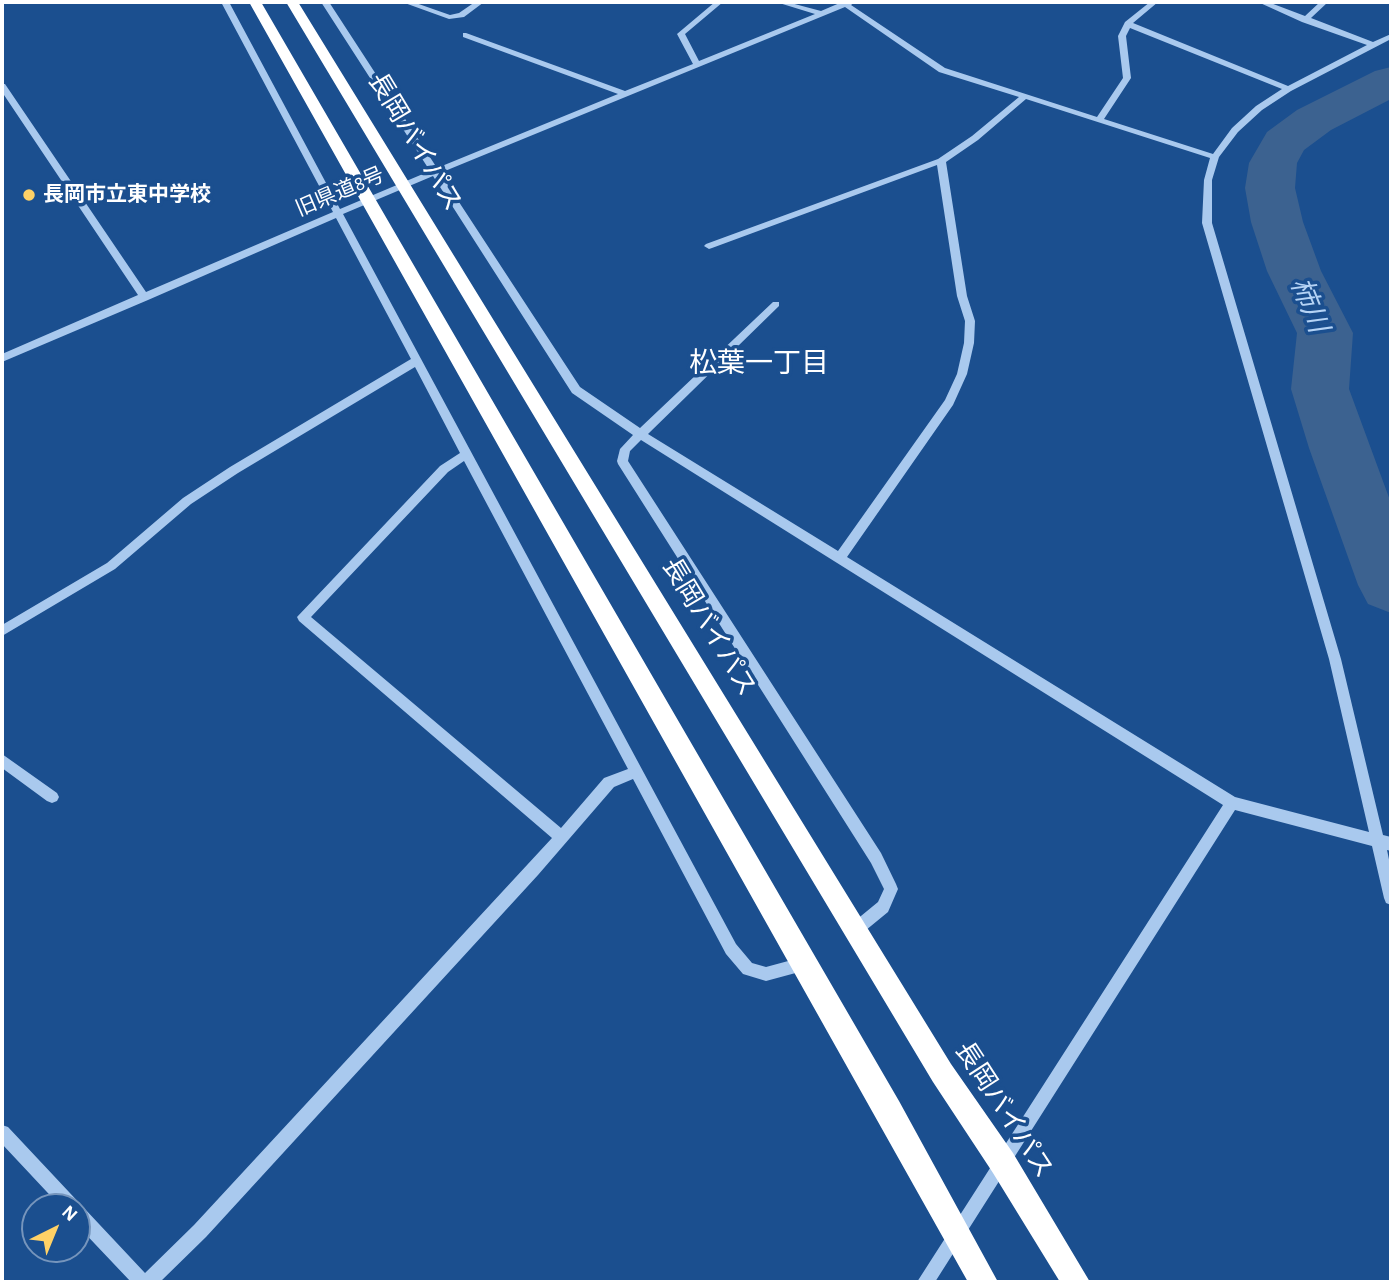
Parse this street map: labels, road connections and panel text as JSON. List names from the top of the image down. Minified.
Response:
{"streets":{"highway":["長岡バイパス"],"street":["旧県道8号"]},"districts":["松葉一丁目"],"water":["柿川"],"places":["長岡市立東中学校"],"north":"top right"}
